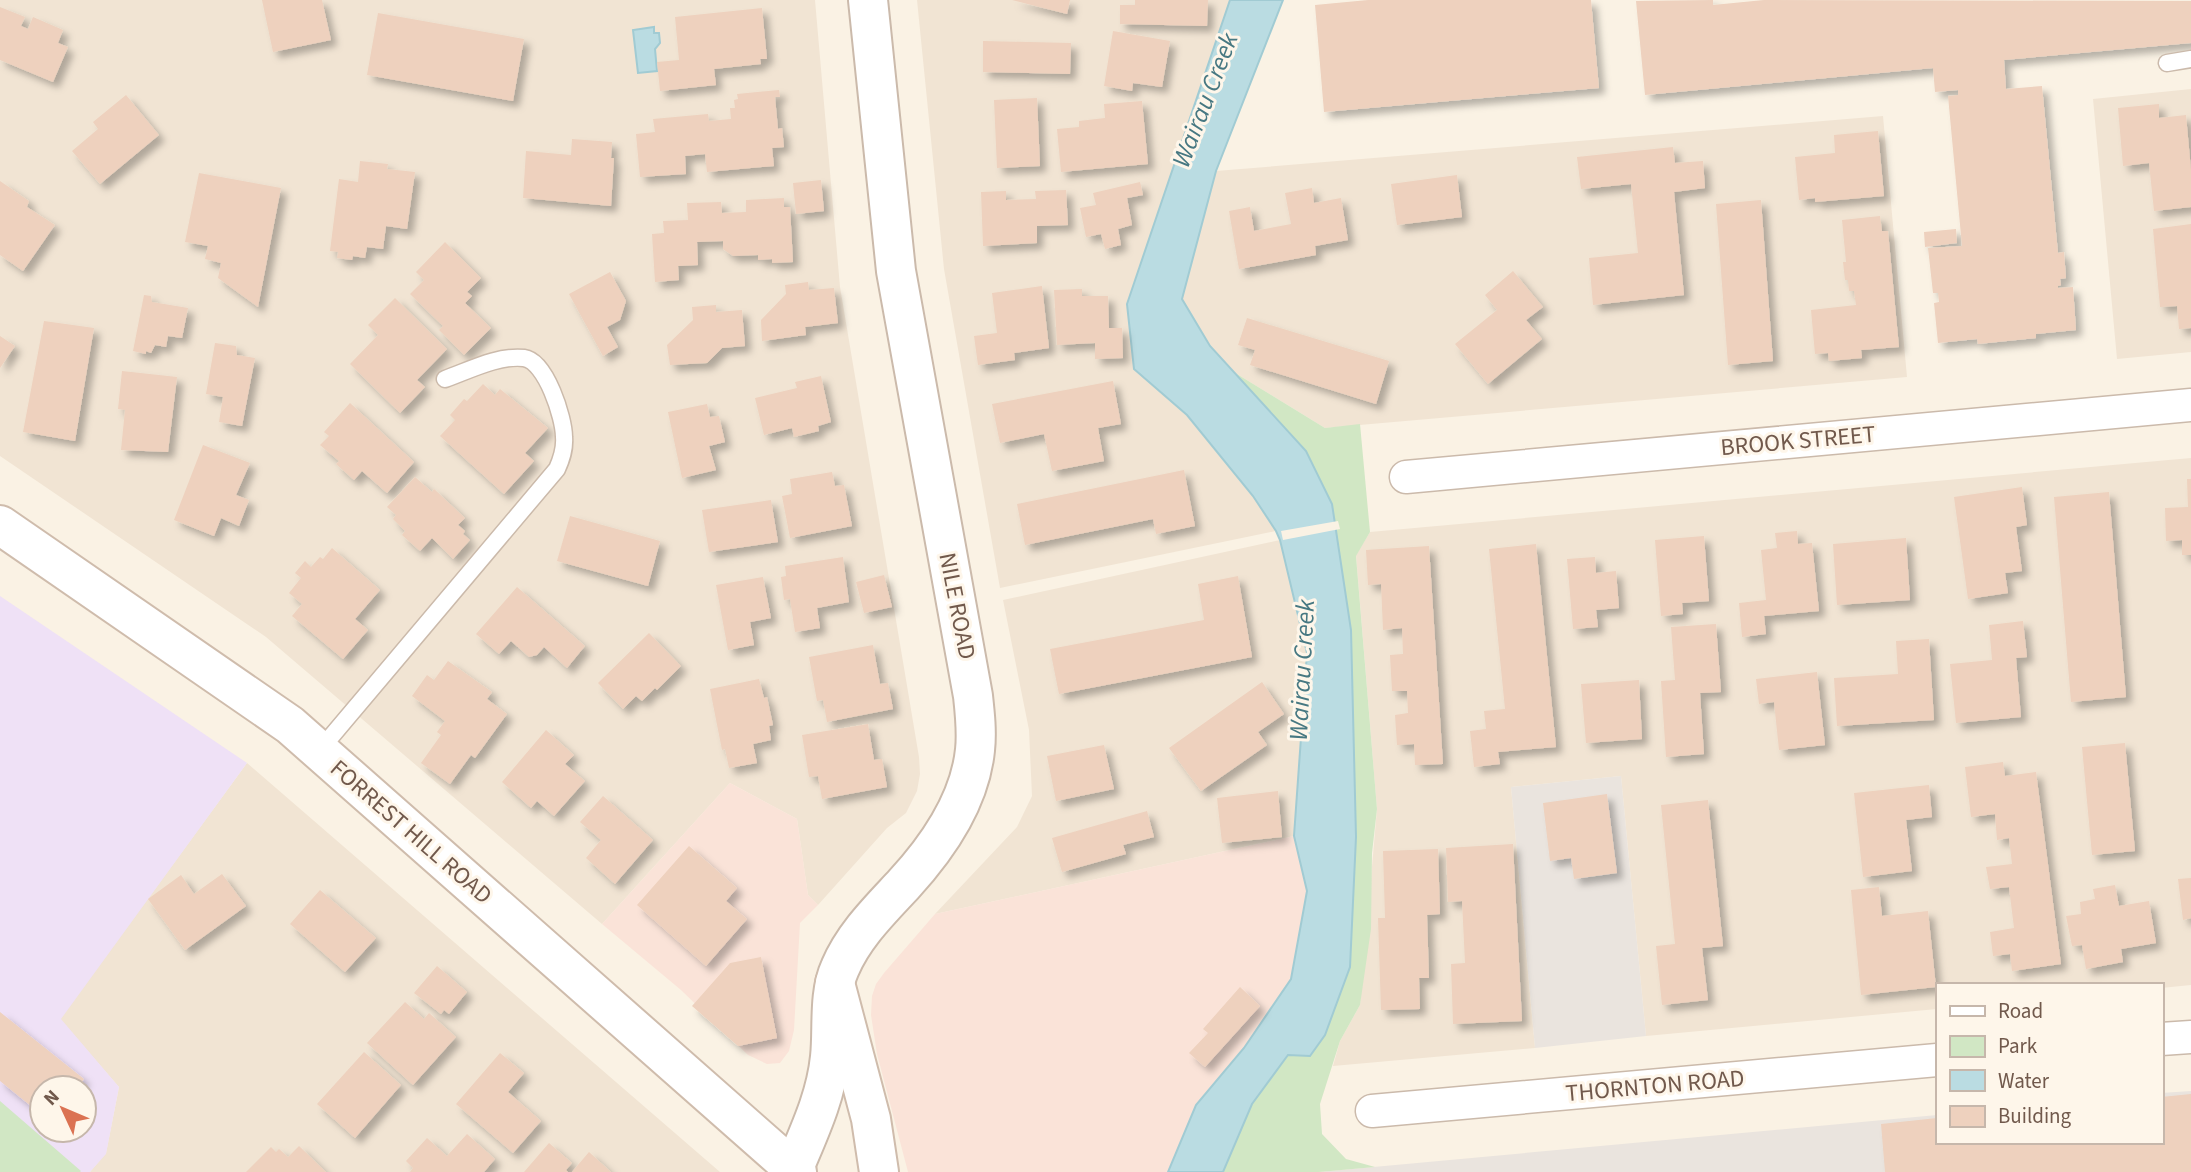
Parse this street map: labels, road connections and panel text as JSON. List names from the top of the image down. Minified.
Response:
{"streets":{"street":["BROOK STREET","NILE ROAD","FORREST HILL ROAD","THORNTON ROAD"]},"crossings":[["NILE ROAD","FORREST HILL ROAD"]],"water":["Wairau Creek"],"legend":["Road","Park","Water","Building"],"north":"top left"}
